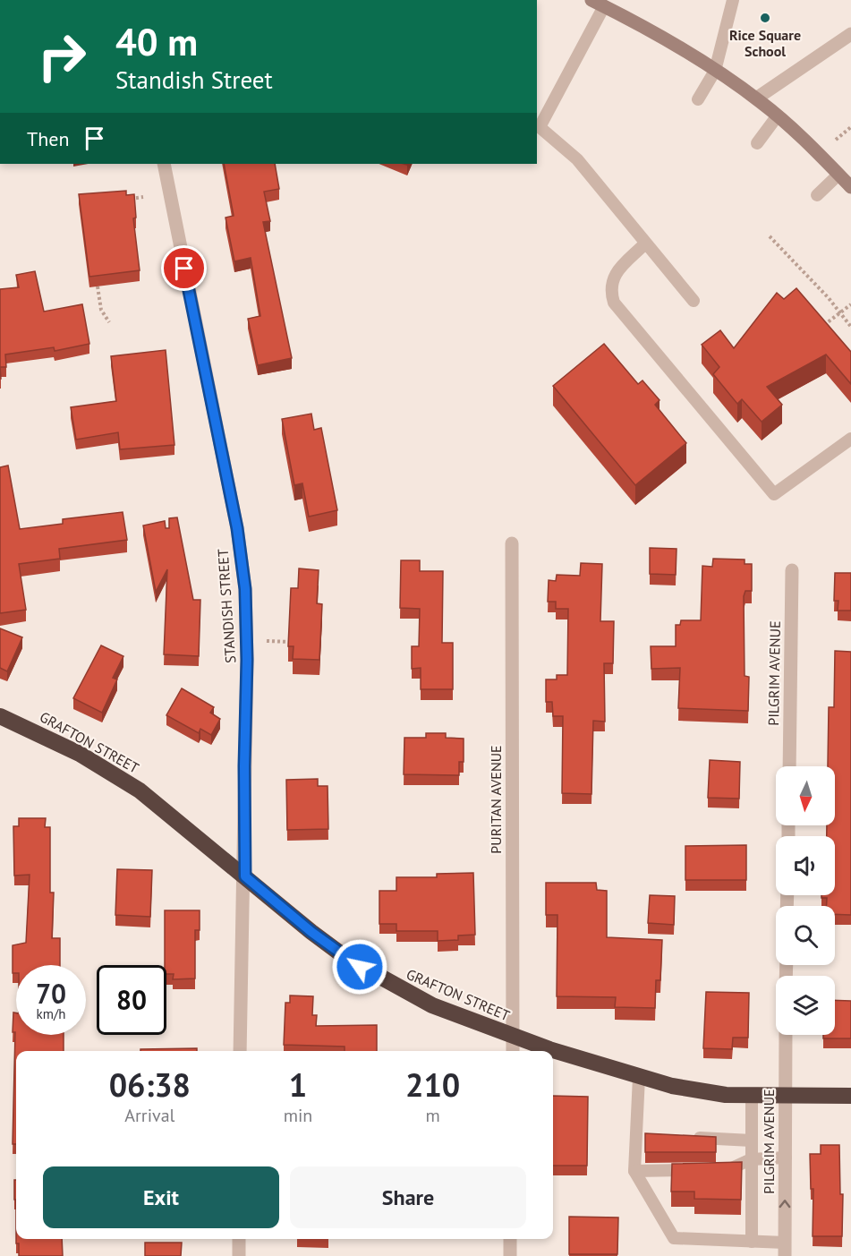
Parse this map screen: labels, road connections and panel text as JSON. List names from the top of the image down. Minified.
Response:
{"streets":{"highway":["GRAFTON STREET"],"street":["STANDISH STREET","PILGRIM AVENUE","PURITAN AVENUE"]},"crossings":[["STANDISH STREET","GRAFTON STREET"],["PILGRIM AVENUE","GRAFTON STREET"],["GRAFTON STREET","PURITAN AVENUE"]],"places":["Rice Square School"],"north":"bottom","page":{"turn":["40 m","Standish Street"],"then":"Then","speed":"70 km/h","limit":"80","eta":["06:38","Arrival","1","min","210","m"],"buttons":["Exit","Share"]}}
